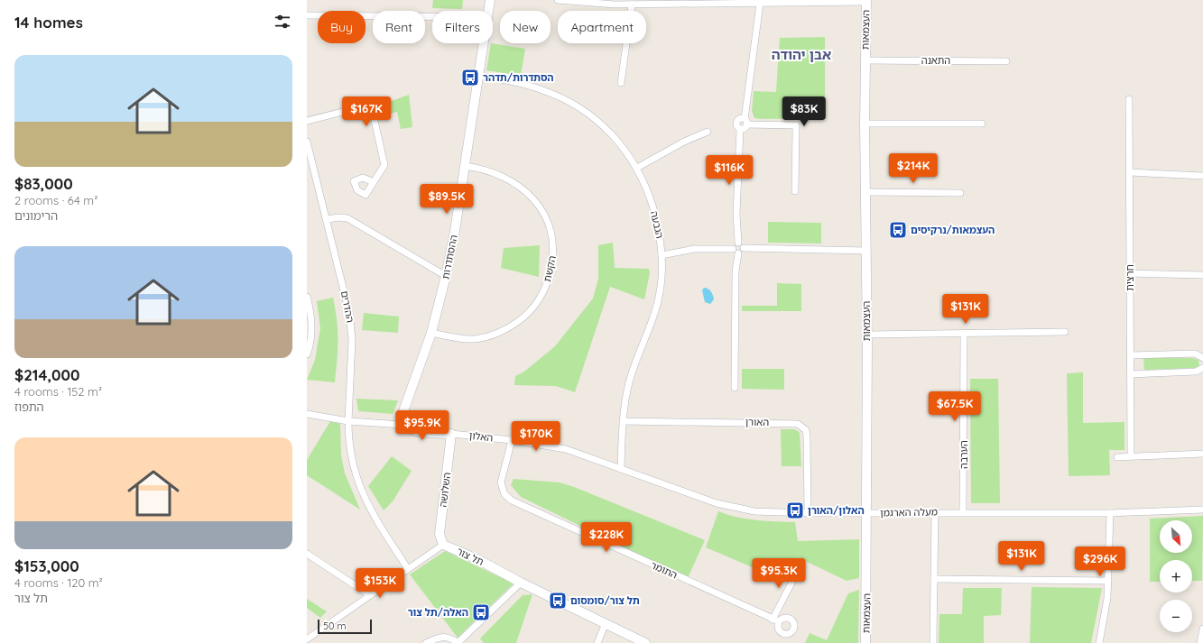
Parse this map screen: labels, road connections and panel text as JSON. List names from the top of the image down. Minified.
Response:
{"streets":{"street":["העצמאות","התאנה","הגבעה","ההסתדרות","הקשת","חרצית","ההדרים","האורן","האלון","הערבה","השלושה","מעלה הארגמן","תל צור","התומר"]},"crossings":[["העצמאות","התאנה"],["העצמאות","מעלה הארגמן"],["הגבעה","ההסתדרות"],["הגבעה","האורן"],["הגבעה","האלון"],["הגבעה","מעלה הארגמן"],["ההסתדרות","הקשת"],["ההסתדרות","האלון"],["האורן","מעלה הארגמן"],["האלון","השלושה"],["האלון","מעלה הארגמן"],["האלון","התומר"],["הערבה","מעלה הארגמן"],["השלושה","תל צור"]],"districts":["אבן יהודה"],"places":{"bus stop":["הסתדרות/תדהר","העצמאות/נרקיסים","האלון/האורן","תל צור/סומסום","האלה/תל צור"]},"scale_bar":"50 m","north":"bottom right","page":{"heading":"14 homes","chip":["Buy","Rent","Filters","New","Apartment"],"list":[{"name":"$83,000","note":"2 rooms · 64 m² · הרימונים"},{"name":"$214,000","note":"4 rooms · 152 m² · התפוז"},{"name":"$153,000","note":"4 rooms · 120 m² · תל צור"}],"price":["$167K","$83K","$214K","$116K","$89.5K","$131K","$67.5K","$95.9K","$170K","$228K","$131K","$296K","$95.3K","$153K"],"map_buttons":["+","−"],"scale":"50 m"}}
